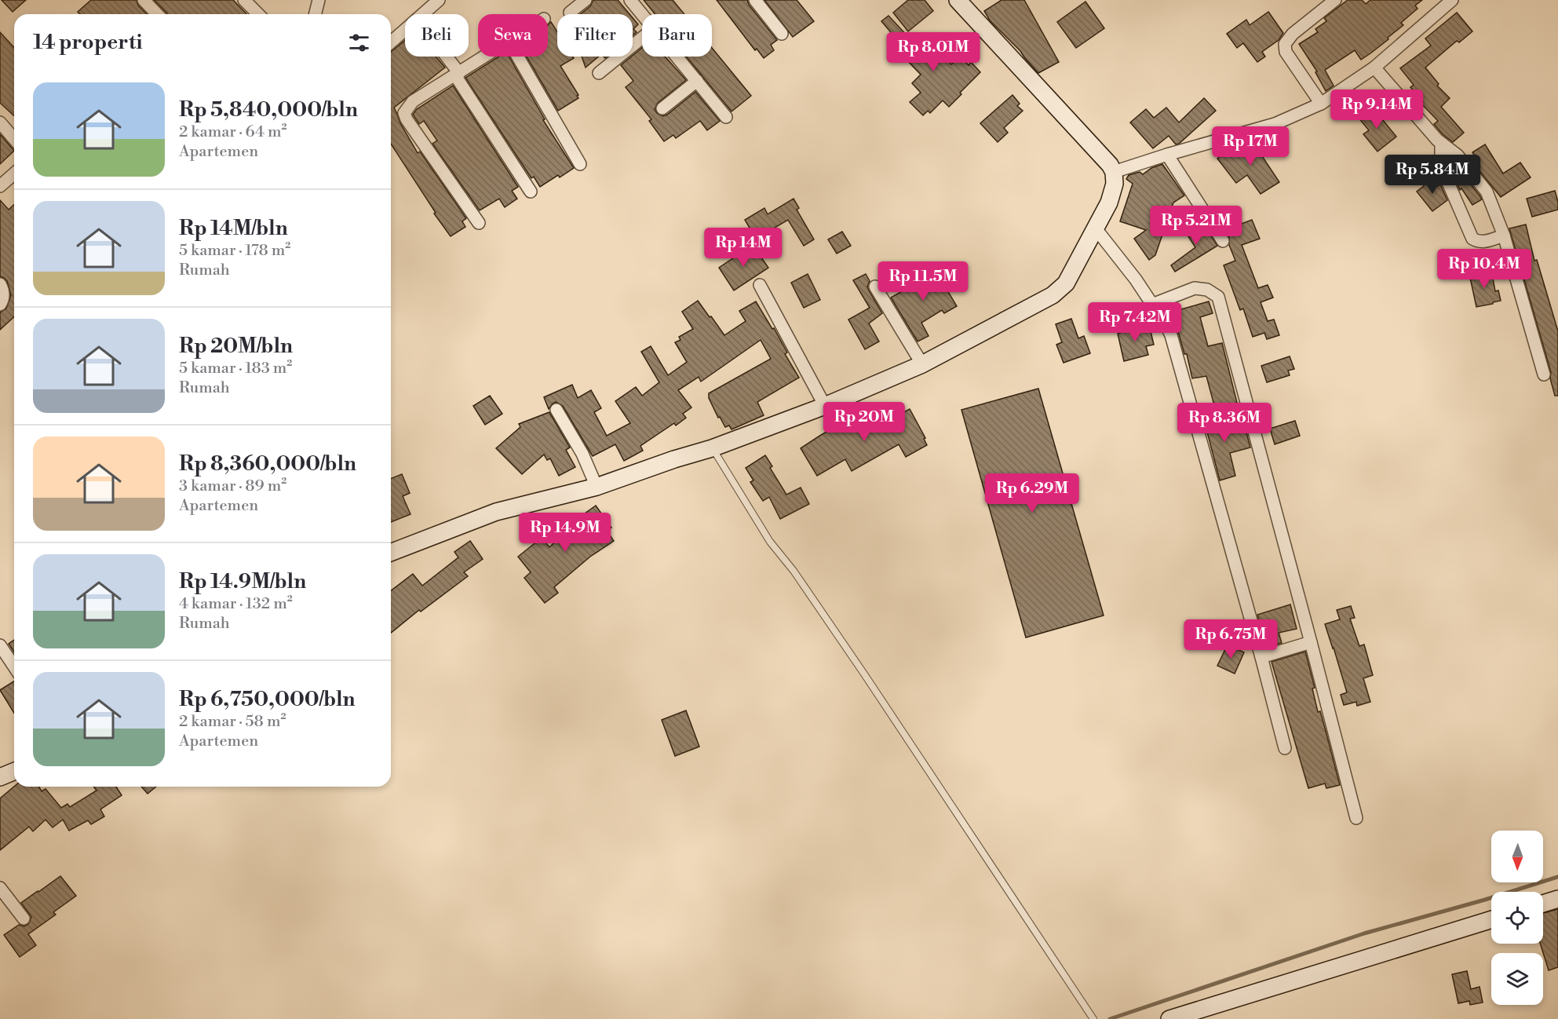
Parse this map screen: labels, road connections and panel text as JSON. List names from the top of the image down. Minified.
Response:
{"north":"bottom","page":{"chip":["Beli","Sewa","Filter","Baru"],"heading":"14 properti","price":["Rp 8.01M","Rp 9.14M","Rp 17M","Rp 5.84M","Rp 5.21M","Rp 14M","Rp 10.4M","Rp 11.5M","Rp 7.42M","Rp 20M","Rp 8.36M","Rp 6.29M","Rp 14.9M","Rp 6.75M"],"list":[{"name":"Rp 5,840,000/bln","note":"2 kamar · 64 m² · Apartemen"},{"name":"Rp 14M/bln","note":"5 kamar · 178 m² · Rumah"},{"name":"Rp 20M/bln","note":"5 kamar · 183 m² · Rumah"},{"name":"Rp 8,360,000/bln","note":"3 kamar · 89 m² · Apartemen"},{"name":"Rp 14.9M/bln","note":"4 kamar · 132 m² · Rumah"},{"name":"Rp 6,750,000/bln","note":"2 kamar · 58 m² · Apartemen"}]}}
